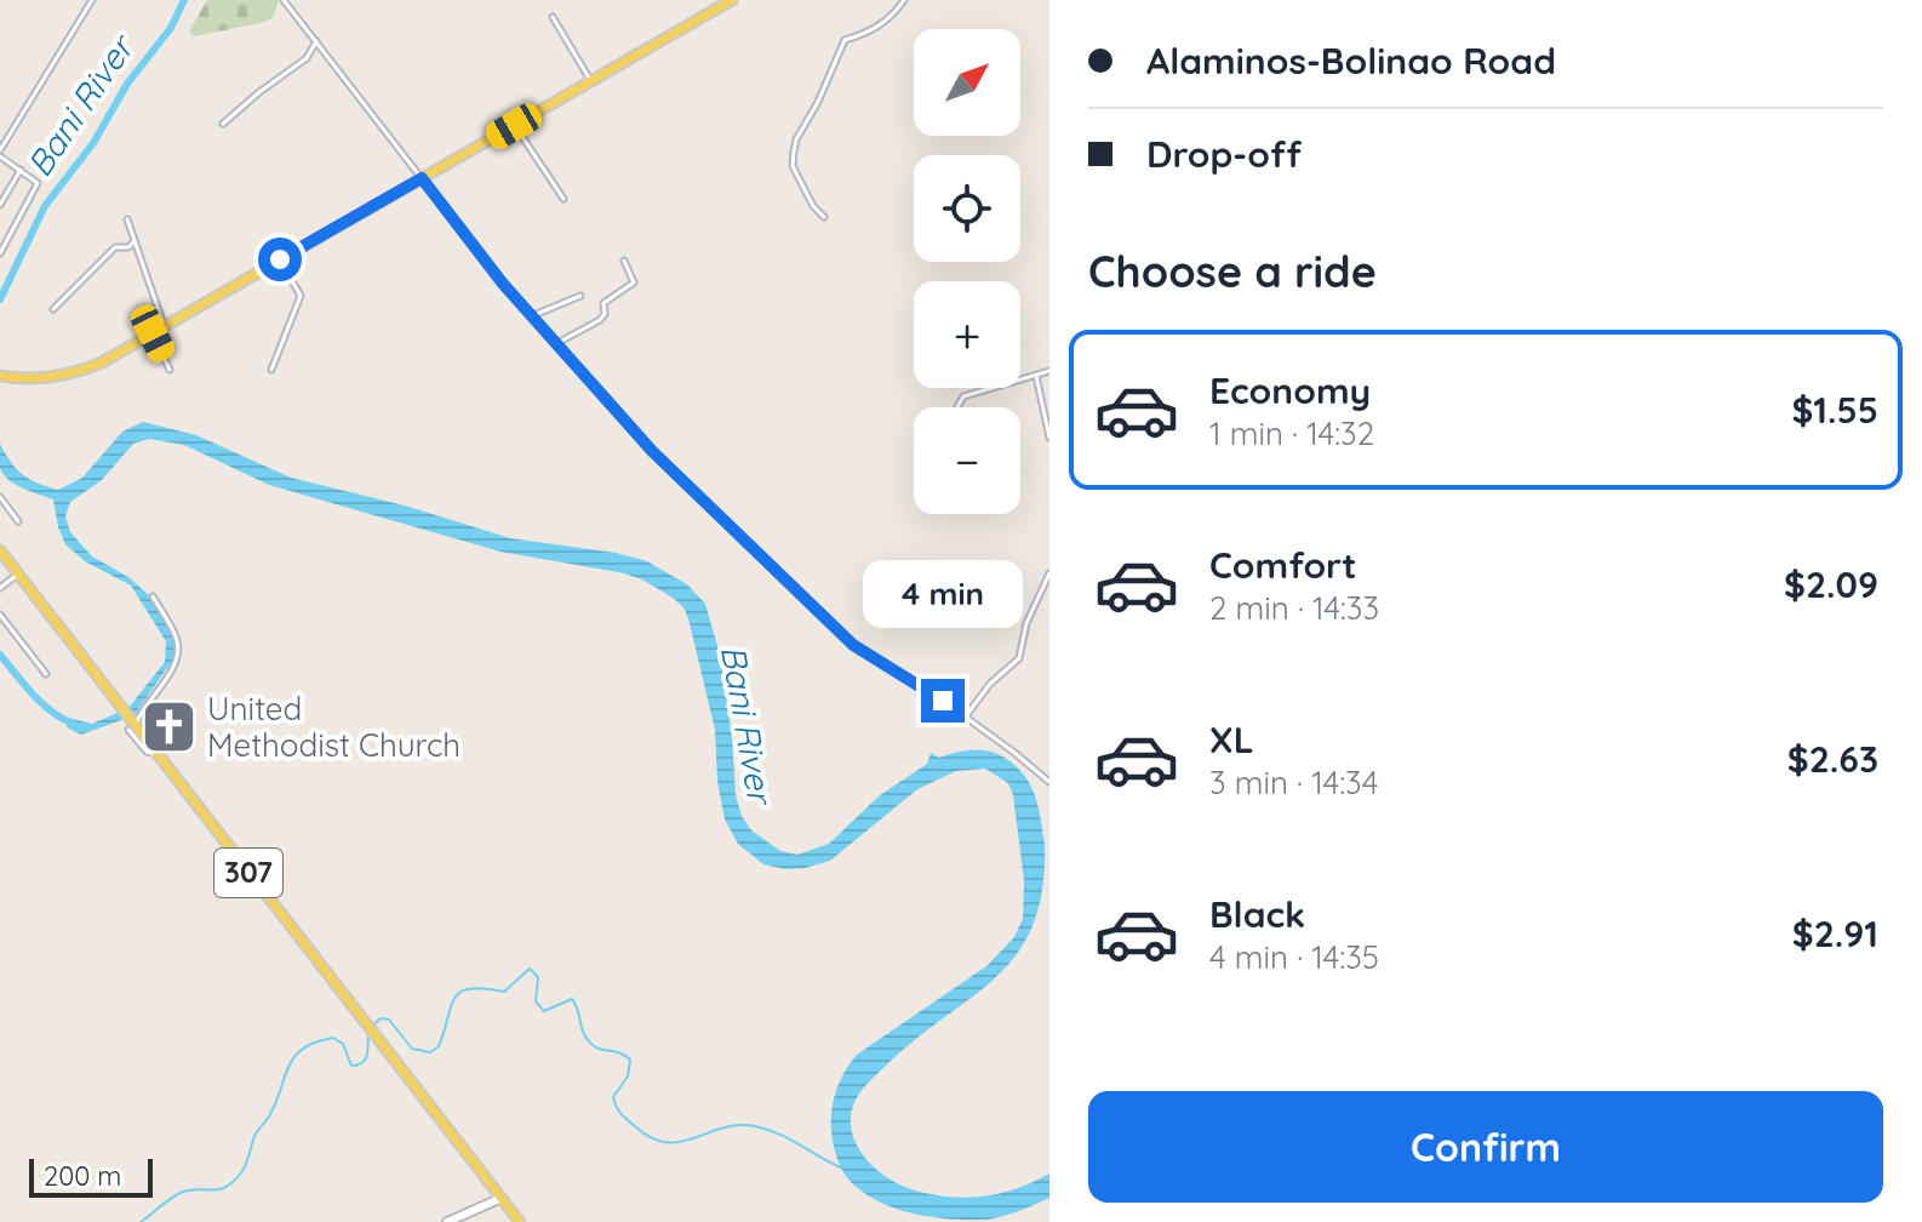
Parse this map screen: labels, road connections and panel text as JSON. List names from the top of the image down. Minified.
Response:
{"streets":{"main road":["307"]},"water":["Bani River"],"places":{"church":["United Methodist Church"]},"scale_bar":"200 m","north":"top right","page":{"banner":["Alaminos-Bolinao Road","Drop-off"],"map_buttons":["+","−"],"heading":"Choose a ride","list":[{"name":"Economy","note":"1 min · 14:32","value":"$1.55"},{"name":"Comfort","note":"2 min · 14:33","value":"$2.09"},{"name":"XL","note":"3 min · 14:34","value":"$2.63"},{"name":"Black","note":"4 min · 14:35","value":"$2.91"}],"bubble":"4 min","buttons":"Confirm","scale":"200 m"}}
